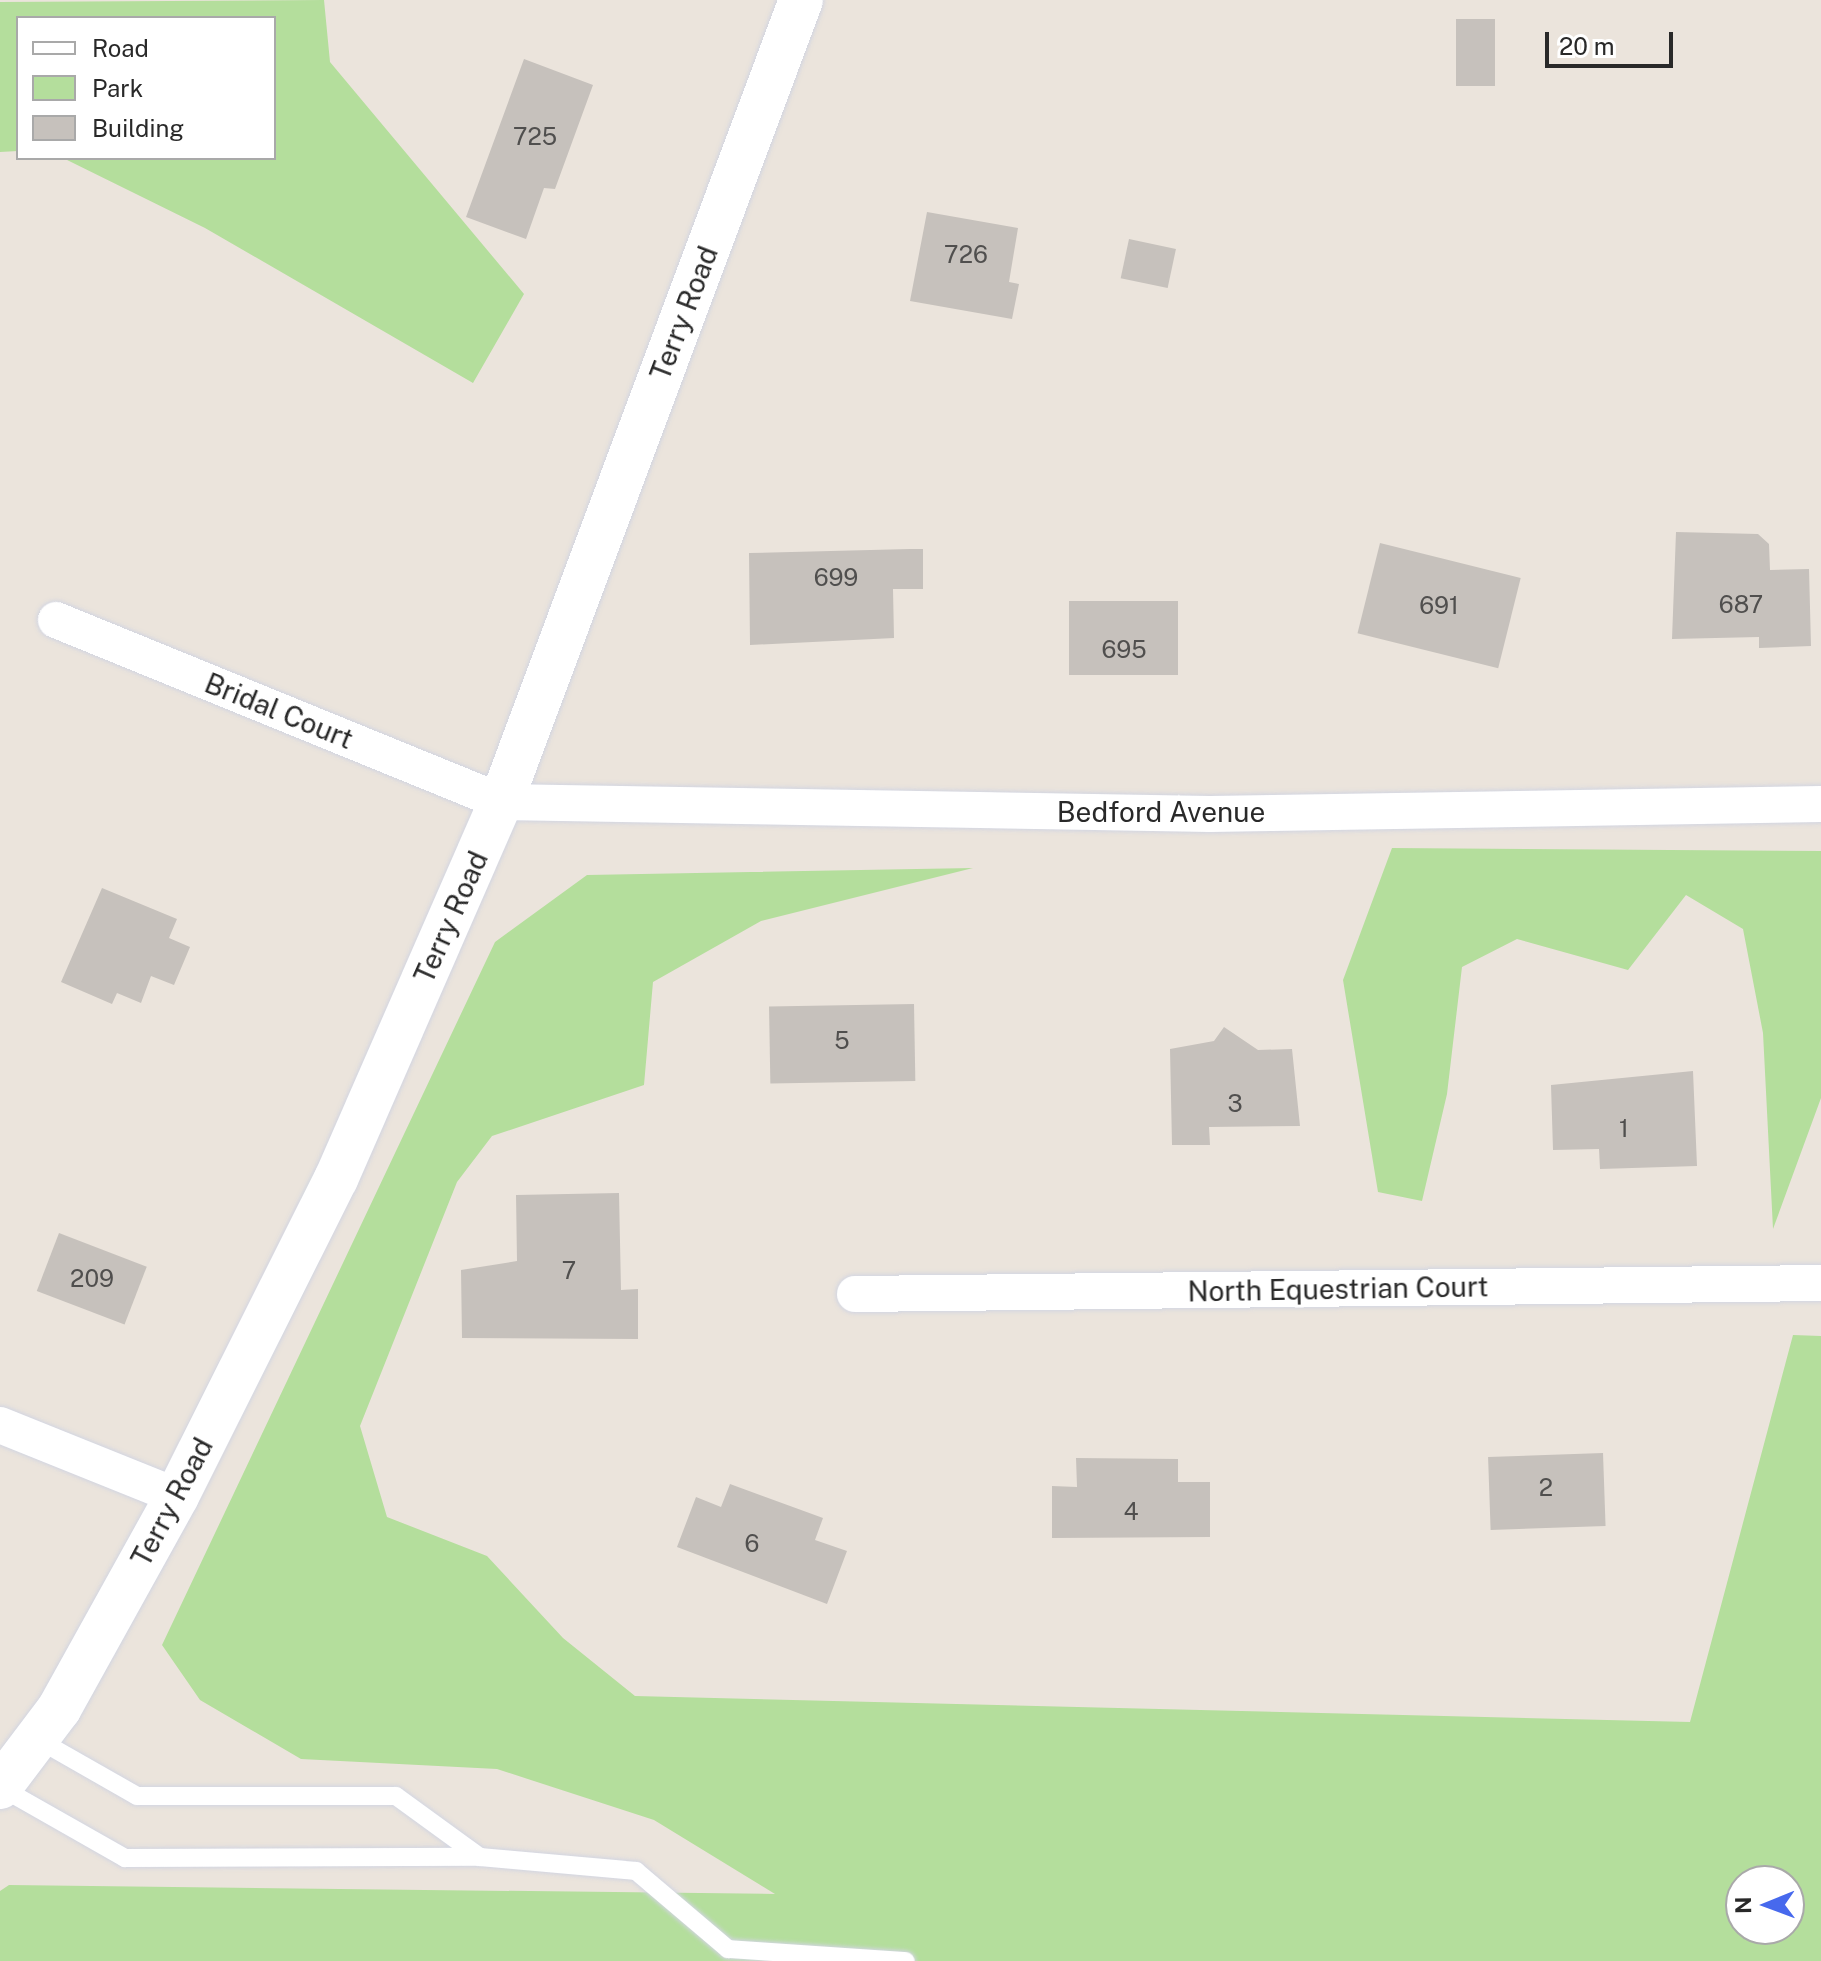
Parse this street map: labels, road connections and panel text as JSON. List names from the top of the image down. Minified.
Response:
{"streets":{"street":["Terry Road","Bridal Court","Bedford Avenue","North Equestrian Court"]},"crossings":[["Terry Road","Bridal Court"],["Terry Road","Bedford Avenue"],["Bridal Court","Bedford Avenue"]],"house_numbers":["725","726","699","687","691","695","5","3","1","7","209","2","4","6"],"legend":["Road","Park","Building"],"scale_bar":"20 m","north":"left"}
